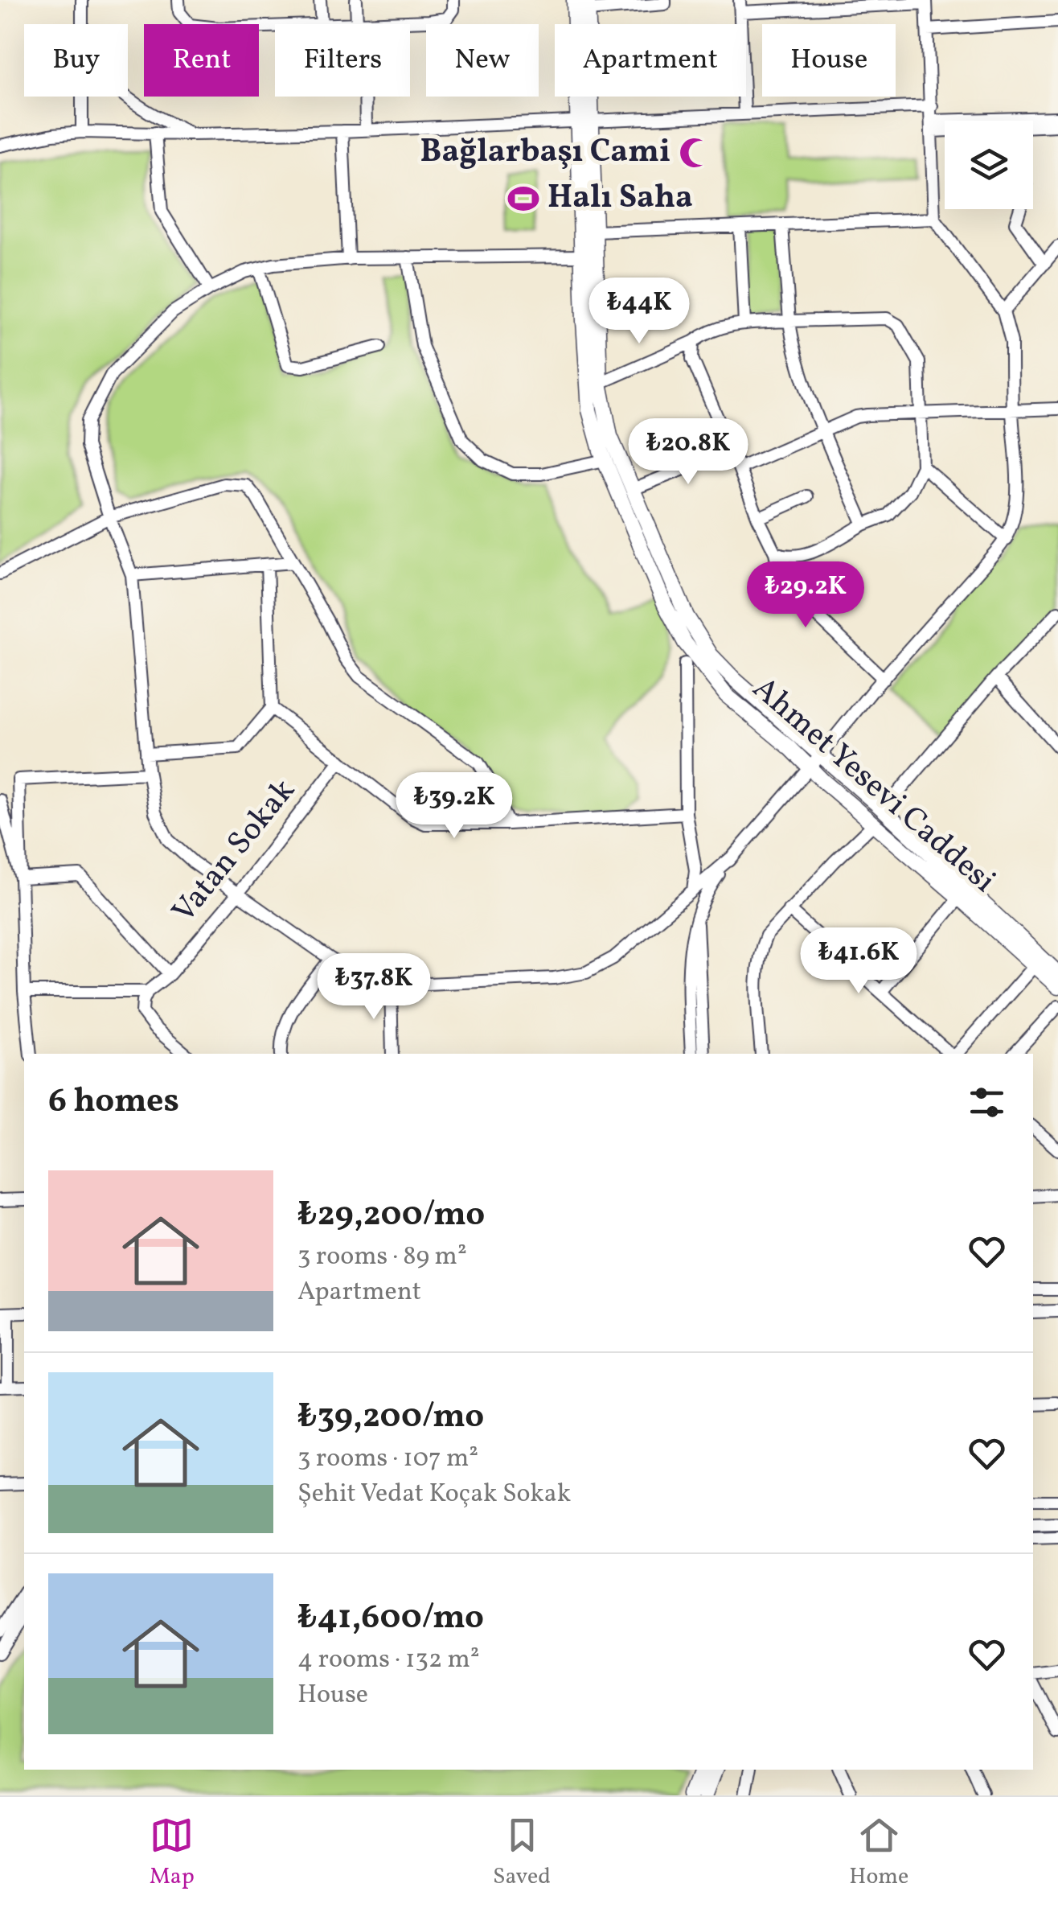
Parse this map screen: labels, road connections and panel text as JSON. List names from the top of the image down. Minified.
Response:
{"streets":{"main road":["Ahmet Yesevi Caddesi"],"street":["Vatan Sokak"]},"places":{"mosque":["Bağlarbaşı Cami"],"sports":["Halı Saha"]},"page":{"chip":["Buy","Rent","Filters","New","Apartment","House"],"price":["₺44K","₺20.8K","₺29.2K","₺39.2K","₺41.6K","₺37.8K"],"heading":"6 homes","list":[{"name":"₺29,200/mo","note":"3 rooms · 89 m² · Apartment"},{"name":"₺39,200/mo","note":"3 rooms · 107 m² · Şehit Vedat Koçak Sokak"},{"name":"₺41,600/mo","note":"4 rooms · 132 m² · House"}],"tabs":["Map","Saved","Home"]}}
